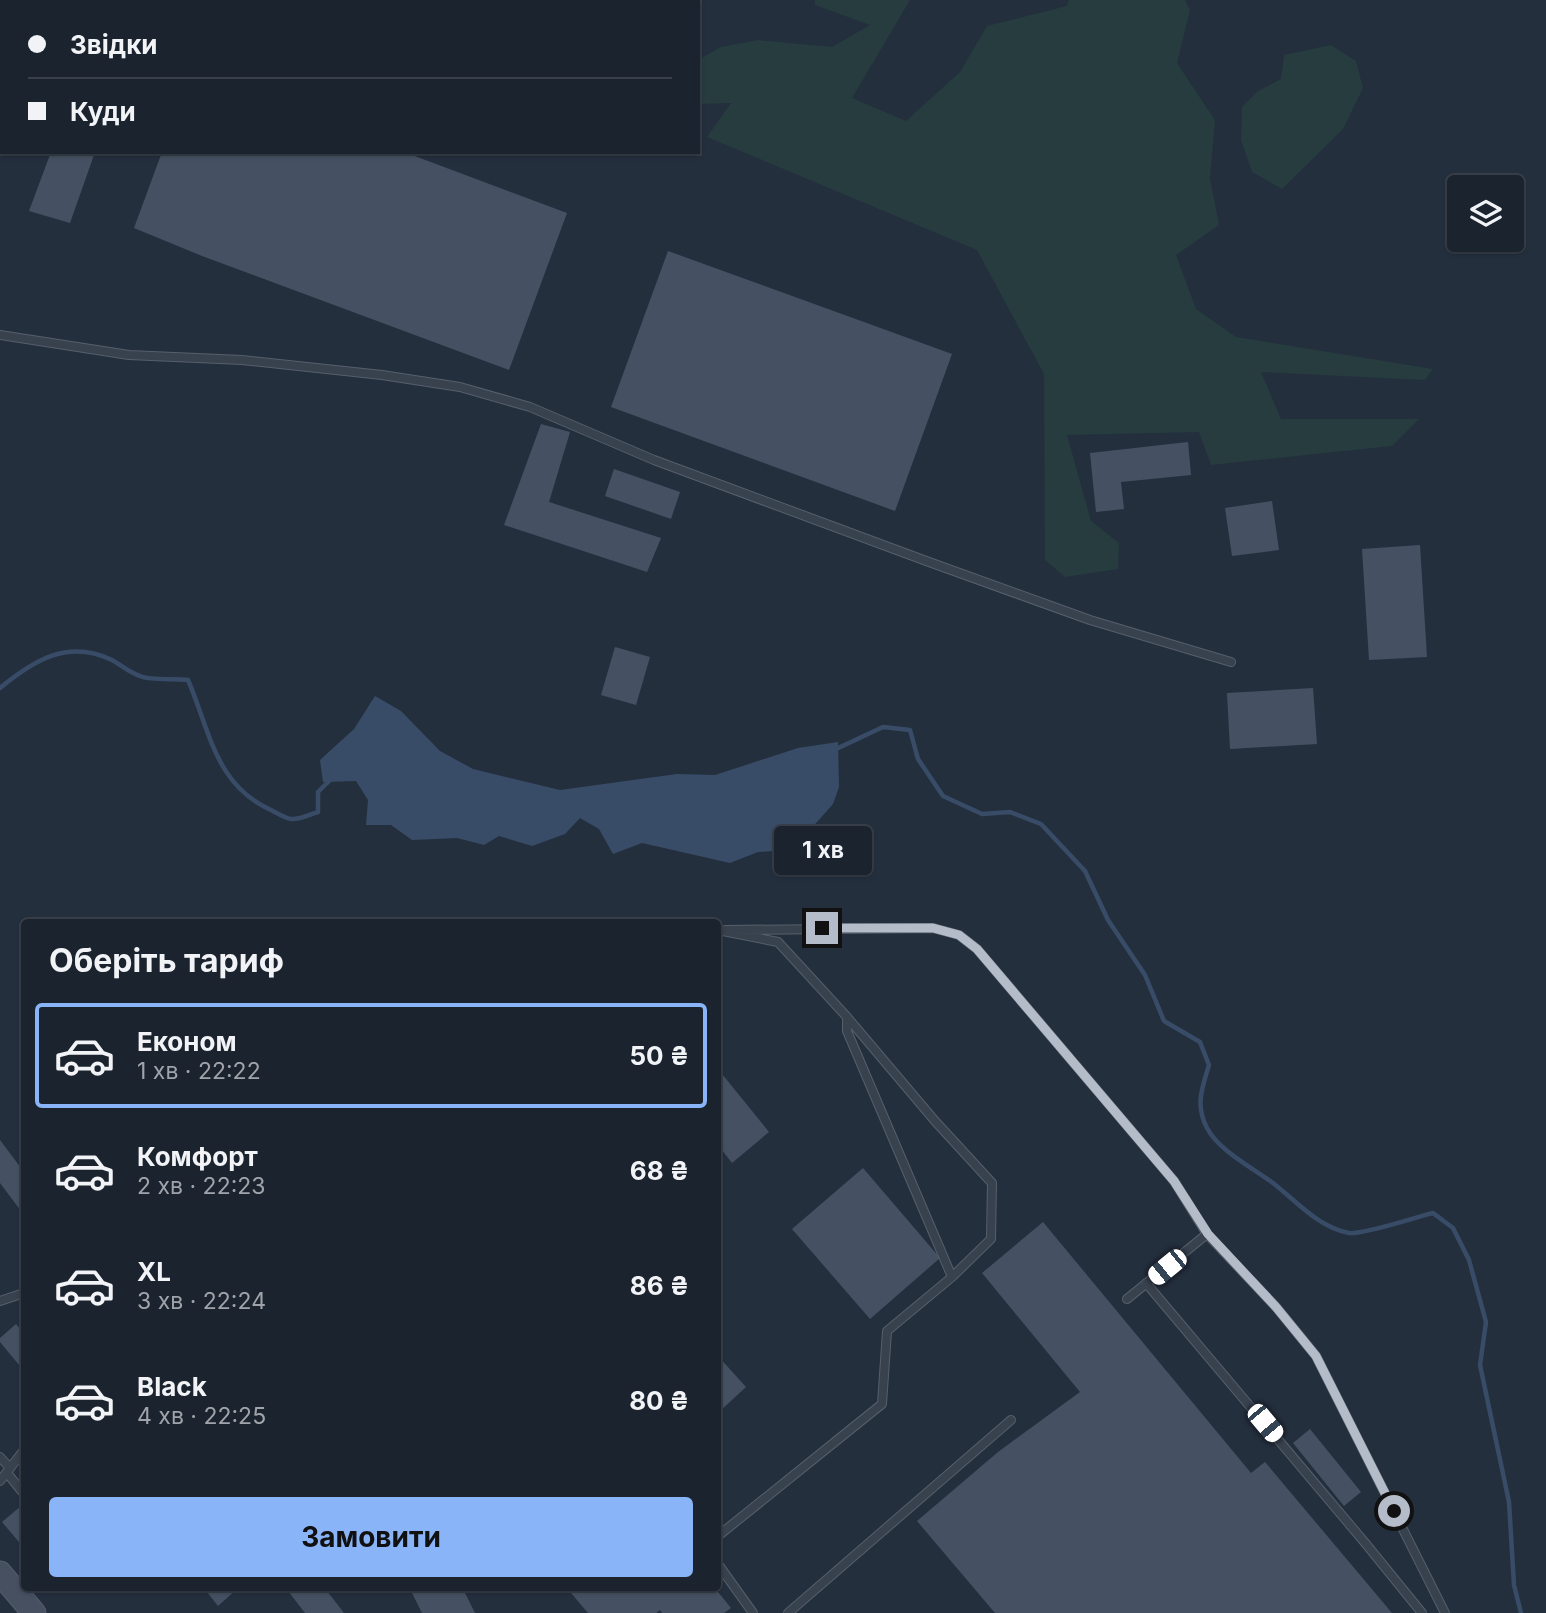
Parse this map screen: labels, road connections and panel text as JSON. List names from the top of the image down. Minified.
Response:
{"page":{"banner":["Звідки","Куди"],"bubble":"1 хв","heading":"Оберіть тариф","list":[{"name":"Економ","note":"1 хв · 22:22","value":"50 ₴"},{"name":"Комфорт","note":"2 хв · 22:23","value":"68 ₴"},{"name":"XL","note":"3 хв · 22:24","value":"86 ₴"},{"name":"Black","note":"4 хв · 22:25","value":"80 ₴"}],"buttons":"Замовити"}}
